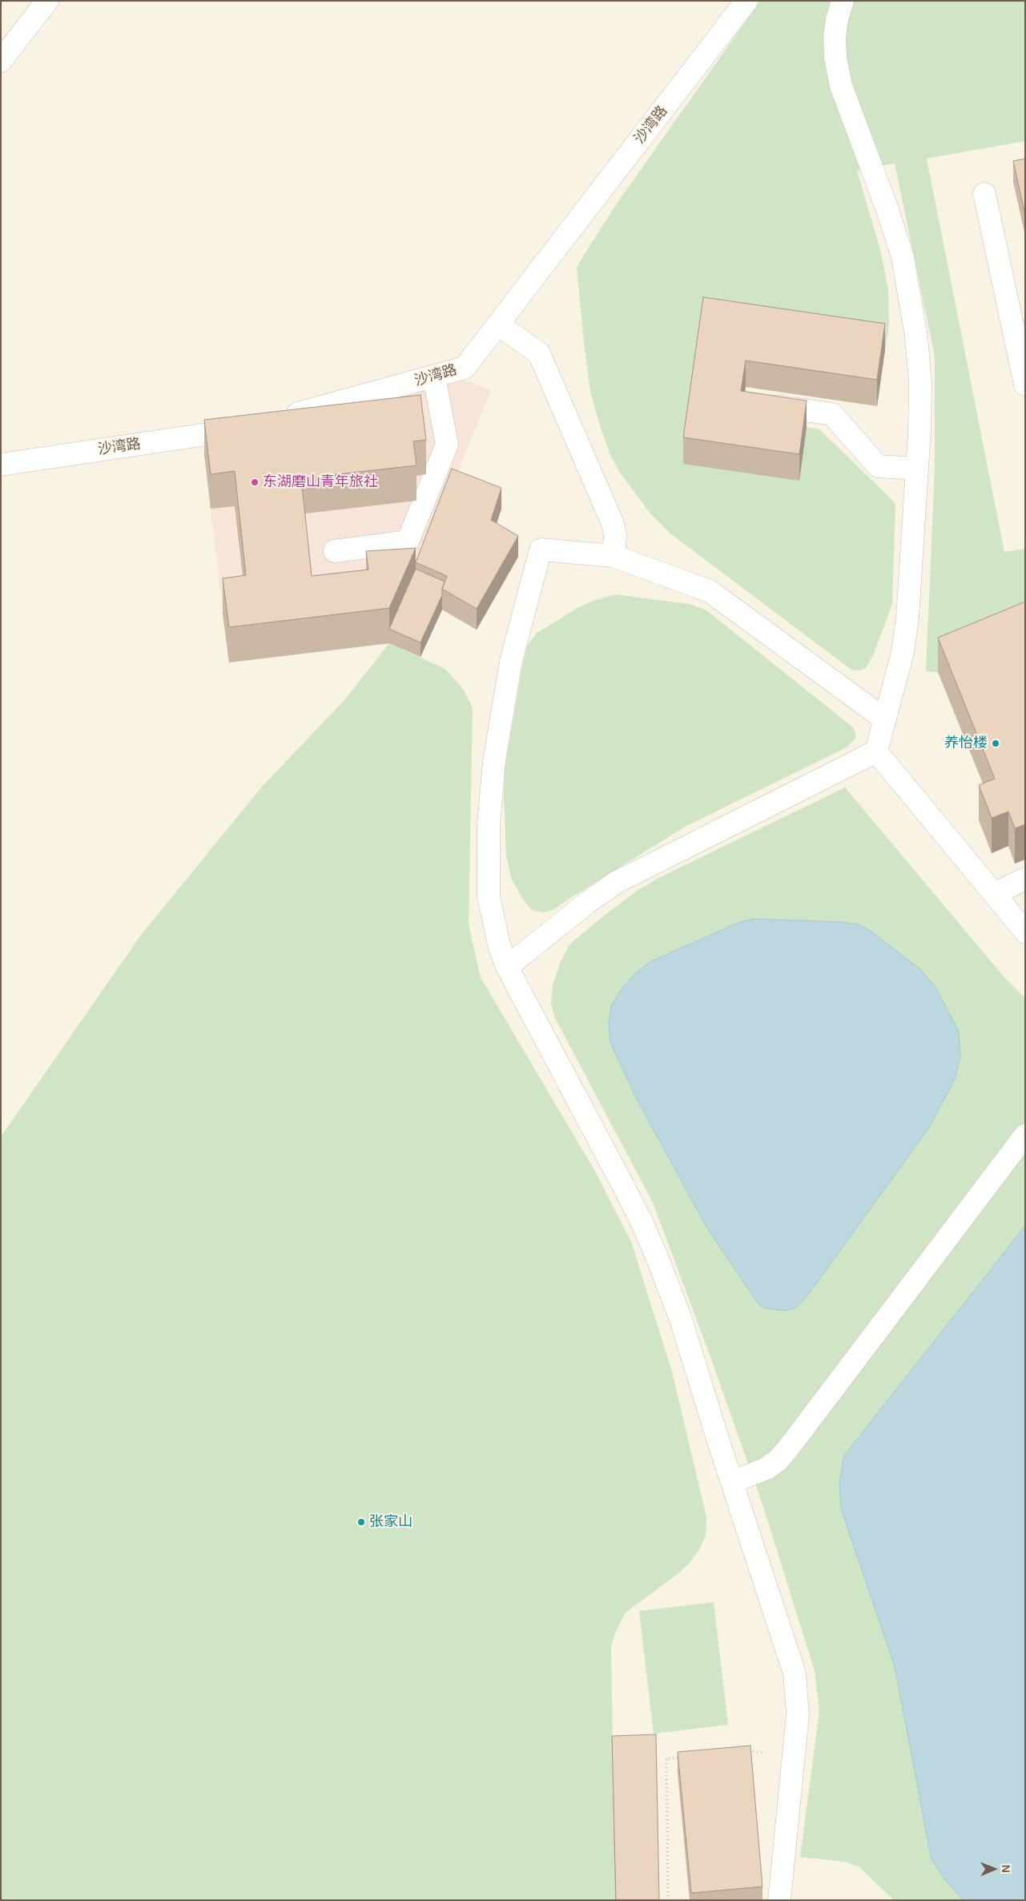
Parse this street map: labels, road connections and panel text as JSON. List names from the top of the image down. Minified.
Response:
{"streets":{"street":["沙湾路"]},"places":["东湖磨山青年旅社","养怡楼","张家山"],"north":"right"}
